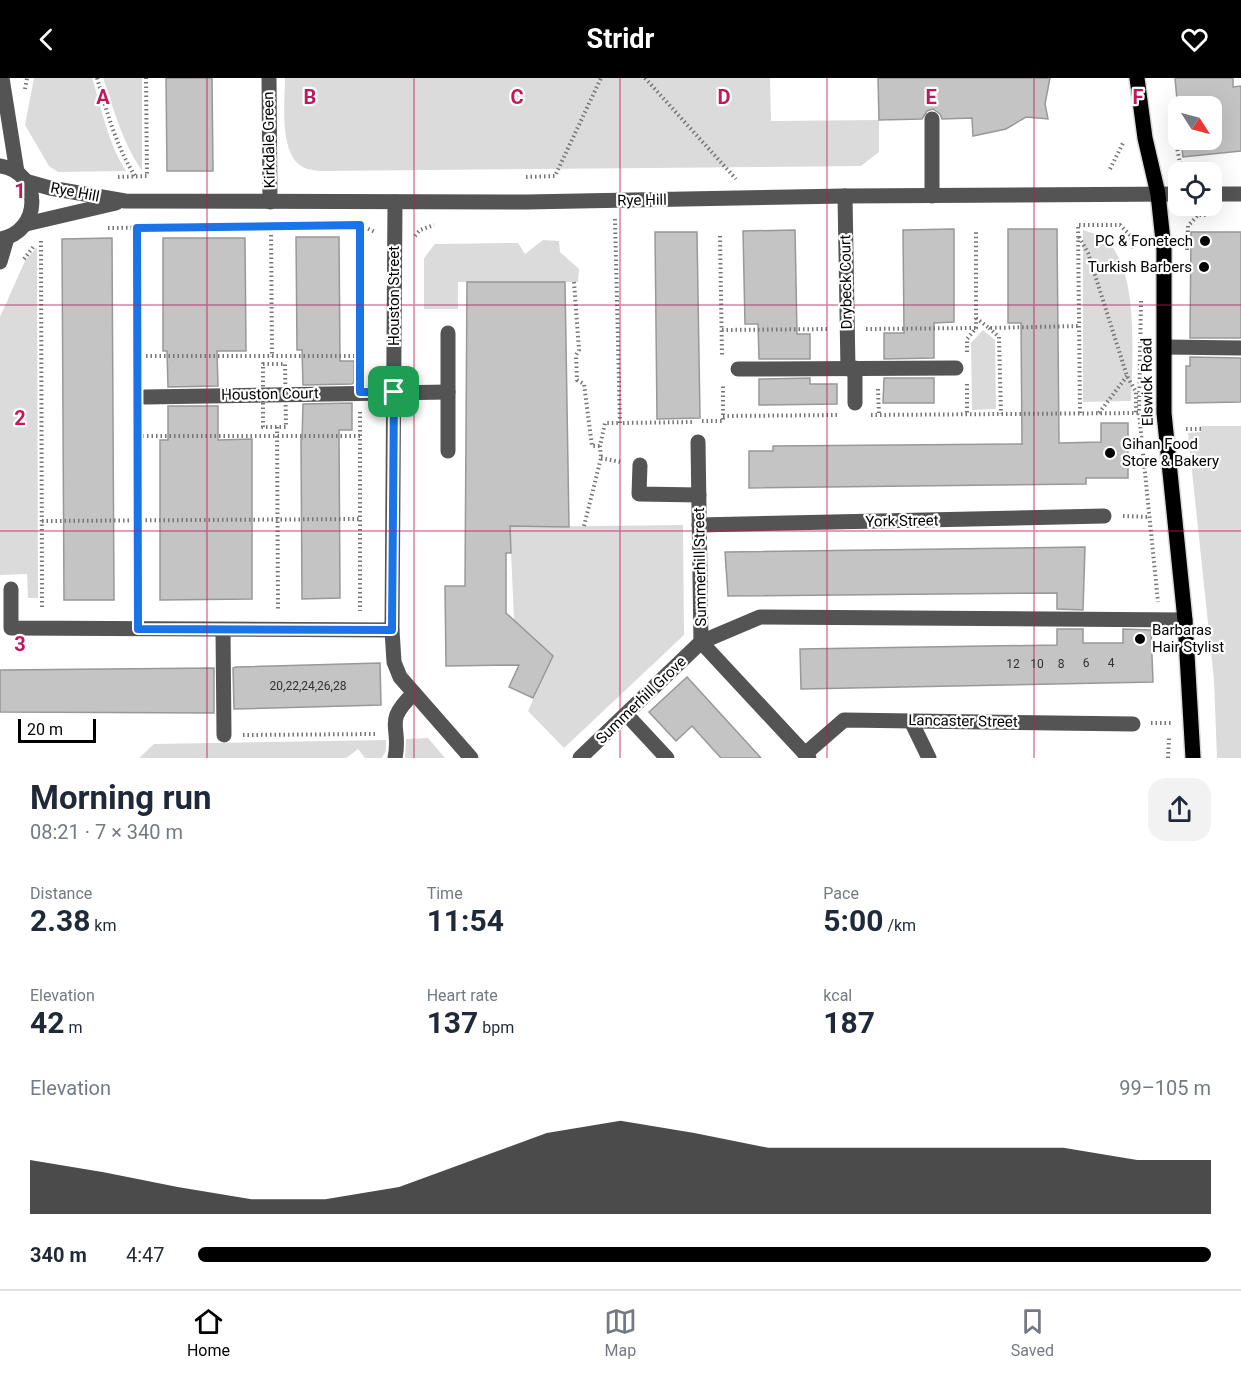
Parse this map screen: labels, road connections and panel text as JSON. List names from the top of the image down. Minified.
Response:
{"streets":{"main road":["Elswick Road"],"street":["Kirkdale Green","Rye Hill","Drybeck Court","Houston Street","Houston Court","York Street","Summerhill Street","Summerhill Grove","Lancaster Street"]},"crossings":[["Kirkdale Green","Rye Hill"],["Rye Hill","Drybeck Court"],["Rye Hill","Houston Street"],["Rye Hill","Elswick Road"],["Houston Street","Houston Court"],["York Street","Summerhill Street"],["Summerhill Street","Summerhill Grove"],["Summerhill Street","Lancaster Street"]],"places":["PC & Fonetech","Turkish Barbers","Gihan Food Store & Bakery","Barbaras Hair Stylist"],"house_numbers":["6","4","12","10","8","20,22,24,26,28"],"scale_bar":"20 m","north":"bottom right","page":{"header":"Stridr","scale":"20 m","heading":["Morning run","08:21 · 7 × 340 m"],"stats":[["Distance","2.38 km"],["Time","11:54"],["Pace","5:00 /km"],["Elevation","42 m"],["Heart rate","137 bpm"],["kcal","187"]],"chart":["Elevation","99–105 m"],"list":[{"name":"340 m","note":"4:47"}],"tabs":["Home","Map","Saved"]},"grid":{"columns":["A","B","C","D","E","F"],"rows":["1","2","3"]}}
